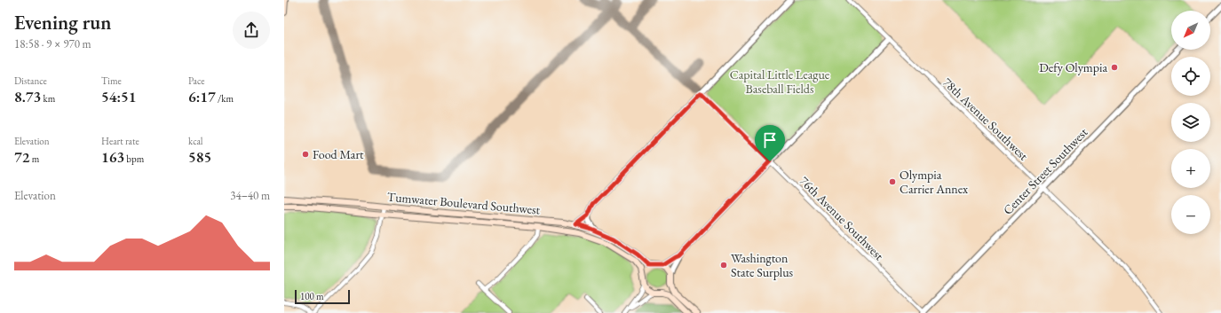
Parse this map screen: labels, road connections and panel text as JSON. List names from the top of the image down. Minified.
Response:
{"streets":{"main road":["Tumwater Boulevard Southwest"],"street":["78th Avenue Southwest","Center Street Southwest","76th Avenue Southwest"]},"crossings":[["78th Avenue Southwest","Center Street Southwest"],["Center Street Southwest","76th Avenue Southwest"]],"parks":["Capital Little League Baseball Fields"],"places":["Defy Olympia","Food Mart","Olympia Carrier Annex","Washington State Surplus"],"scale_bar":"100 m","north":"bottom left","page":{"heading":["Evening run","18:58 · 9 × 970 m"],"map_buttons":["+","−"],"stats":[["Distance","8.73 km"],["Time","54:51"],["Pace","6:17 /km"],["Elevation","72 m"],["Heart rate","163 bpm"],["kcal","585"]],"chart":["Elevation","34–40 m"],"scale":"100 m"}}
